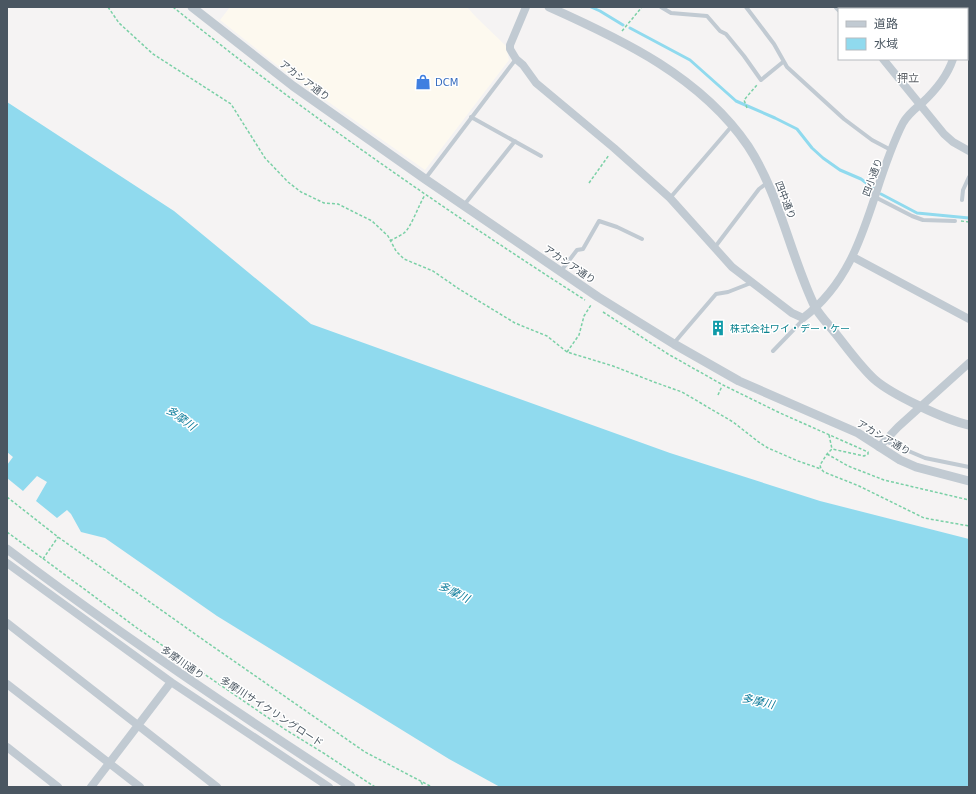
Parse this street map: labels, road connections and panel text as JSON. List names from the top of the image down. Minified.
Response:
{"streets":{"street":["アカシア通り","四小通り","四中通り","多摩川通り"],"path":["多摩川サイクリングロード"]},"crossings":[["四小通り","四中通り"]],"districts":["押立"],"water":["多摩川"],"places":{"shop":["DCM"],"building":["株式会社ワイ・デー・ケー"]},"legend":["道路","水域"]}
